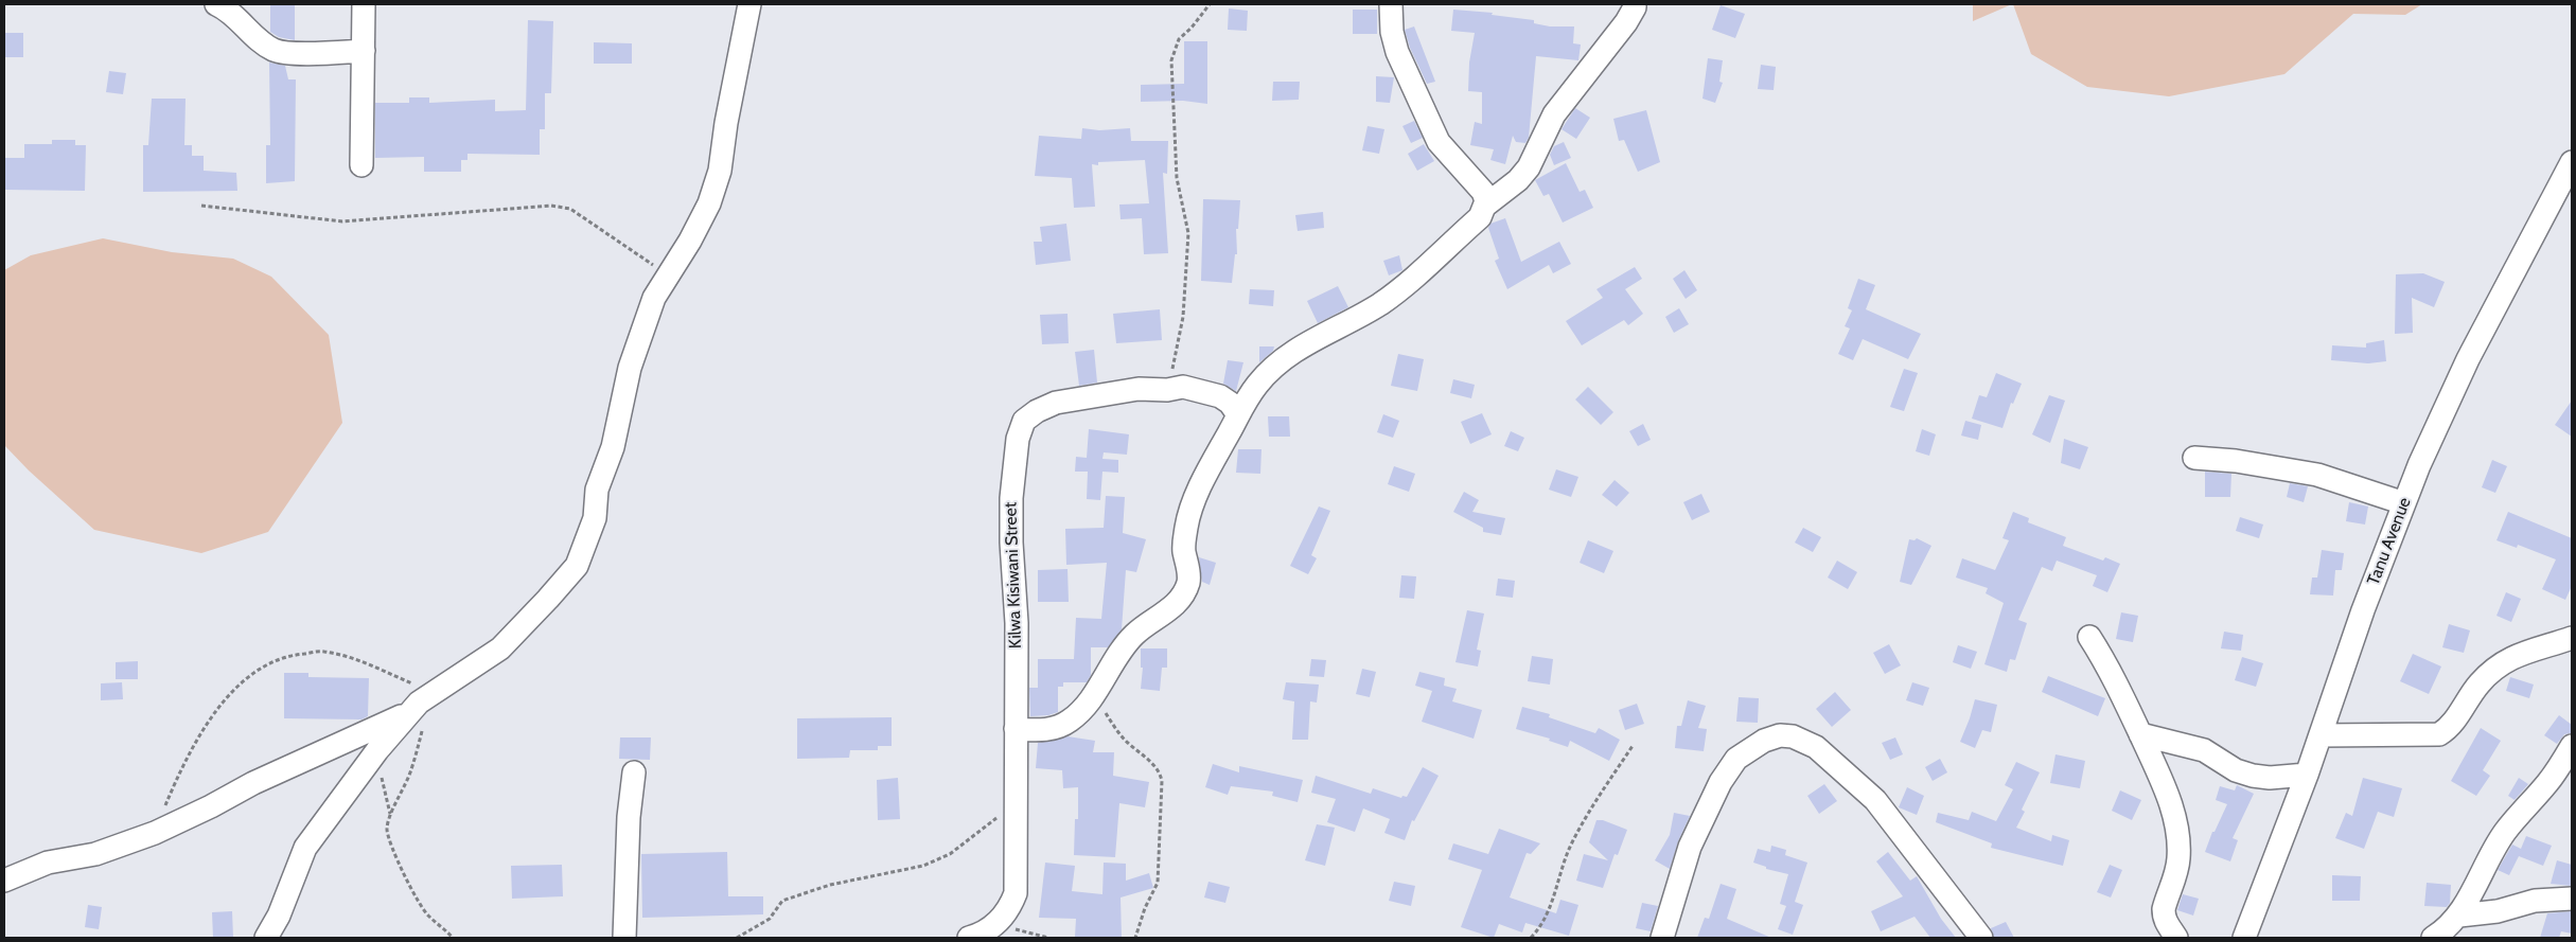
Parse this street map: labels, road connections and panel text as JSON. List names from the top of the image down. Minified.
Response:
{"streets":{"street":["Tanu Avenue","Kilwa Kisiwani Street"]}}
